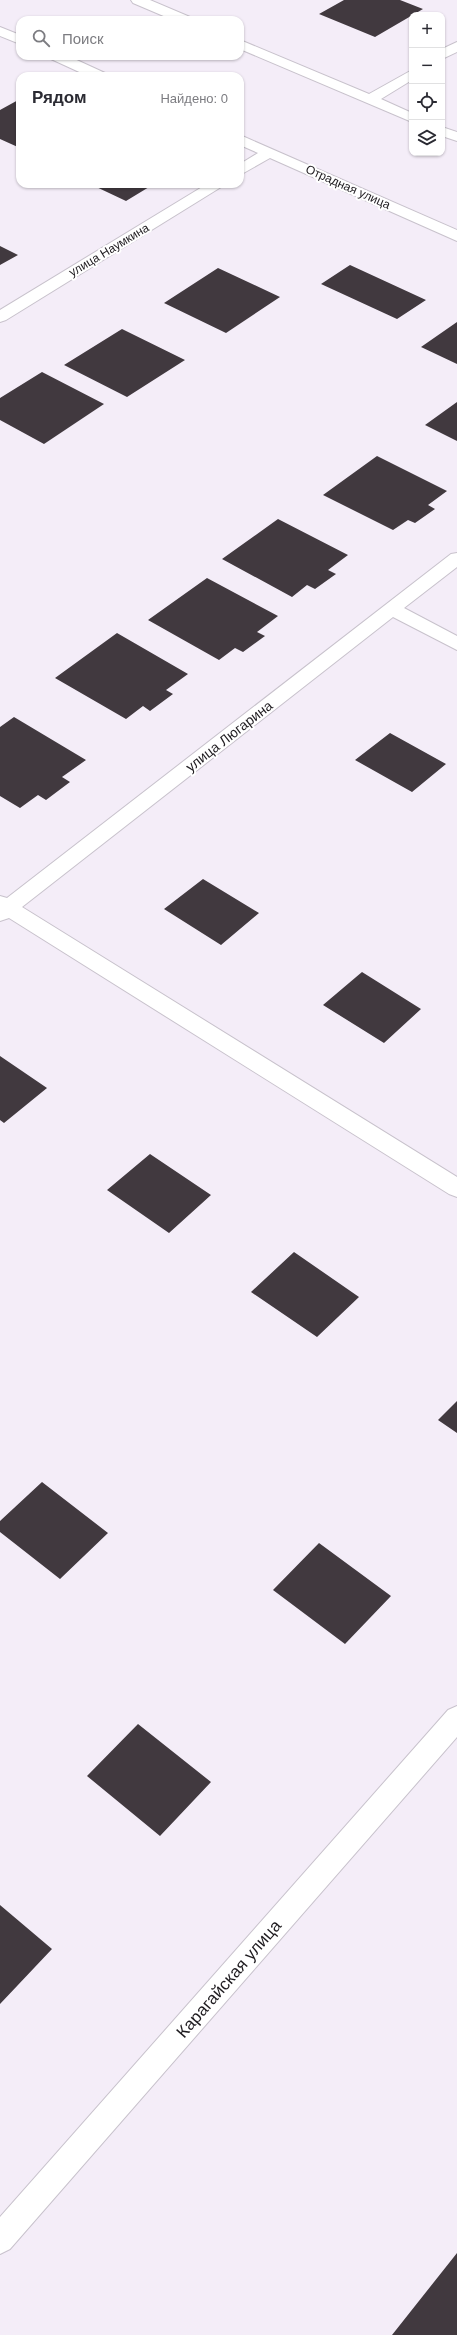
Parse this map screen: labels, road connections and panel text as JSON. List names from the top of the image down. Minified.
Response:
{"streets":{"street":["Отрадная улица","улица Наумкина","улица Люгарина","Карагайская улица"]},"page":{"map_buttons":["+","−"],"search":"Поиск","heading":["Рядом","Найдено: 0"]}}
